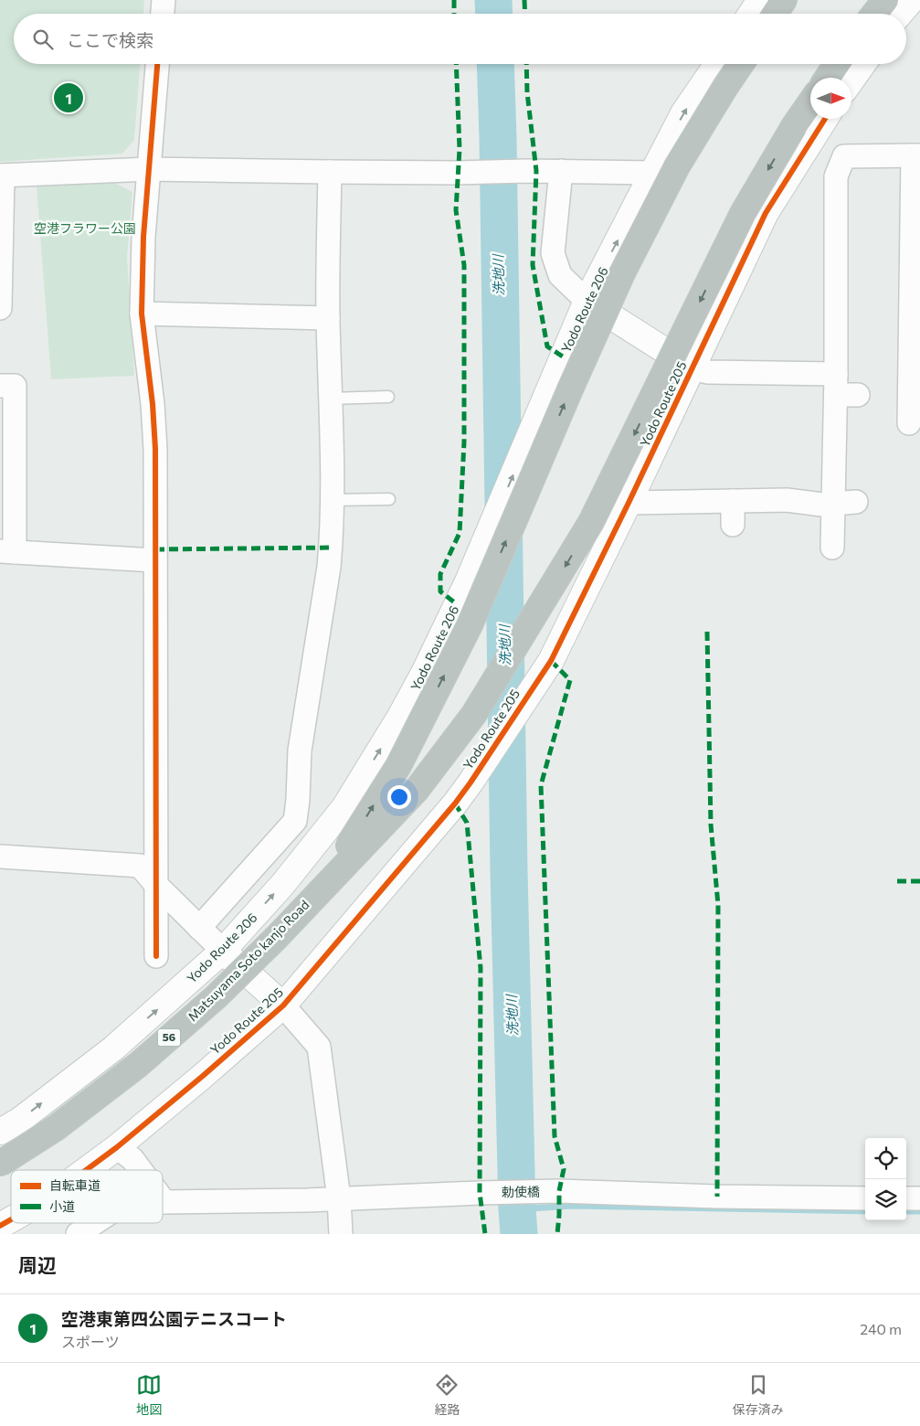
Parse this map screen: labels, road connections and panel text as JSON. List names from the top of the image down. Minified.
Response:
{"streets":{"highway":["Matsuyama Soto kanjo Road","56"],"street":["Yodo Route 206","Yodo Route 205","勅使橋"]},"water":["洗地川"],"parks":["空港フラワー公園"],"legend":["自転車道","小道"],"north":"right","page":{"search":"ここで検索","pins":"1","heading":"周辺","list":[{"mark":"1","name":"空港東第四公園テニスコート","note":"スポーツ","value":"240 m"}],"nav":["地図","経路","保存済み"]}}
